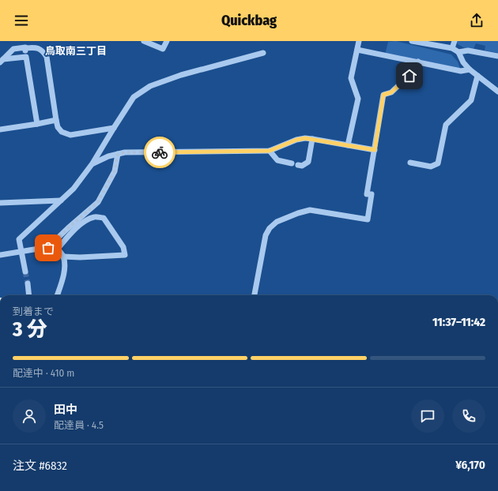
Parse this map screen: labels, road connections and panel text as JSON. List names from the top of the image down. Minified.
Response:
{"districts":["鳥取南三丁目"],"page":{"header":"Quickbag","heading":["3 分","到着まで","11:37–11:42"],"panel":["田中","配達員 · 4.5","注文 #6832","¥6,170"],"bar":"配達中 · 410 m"}}
